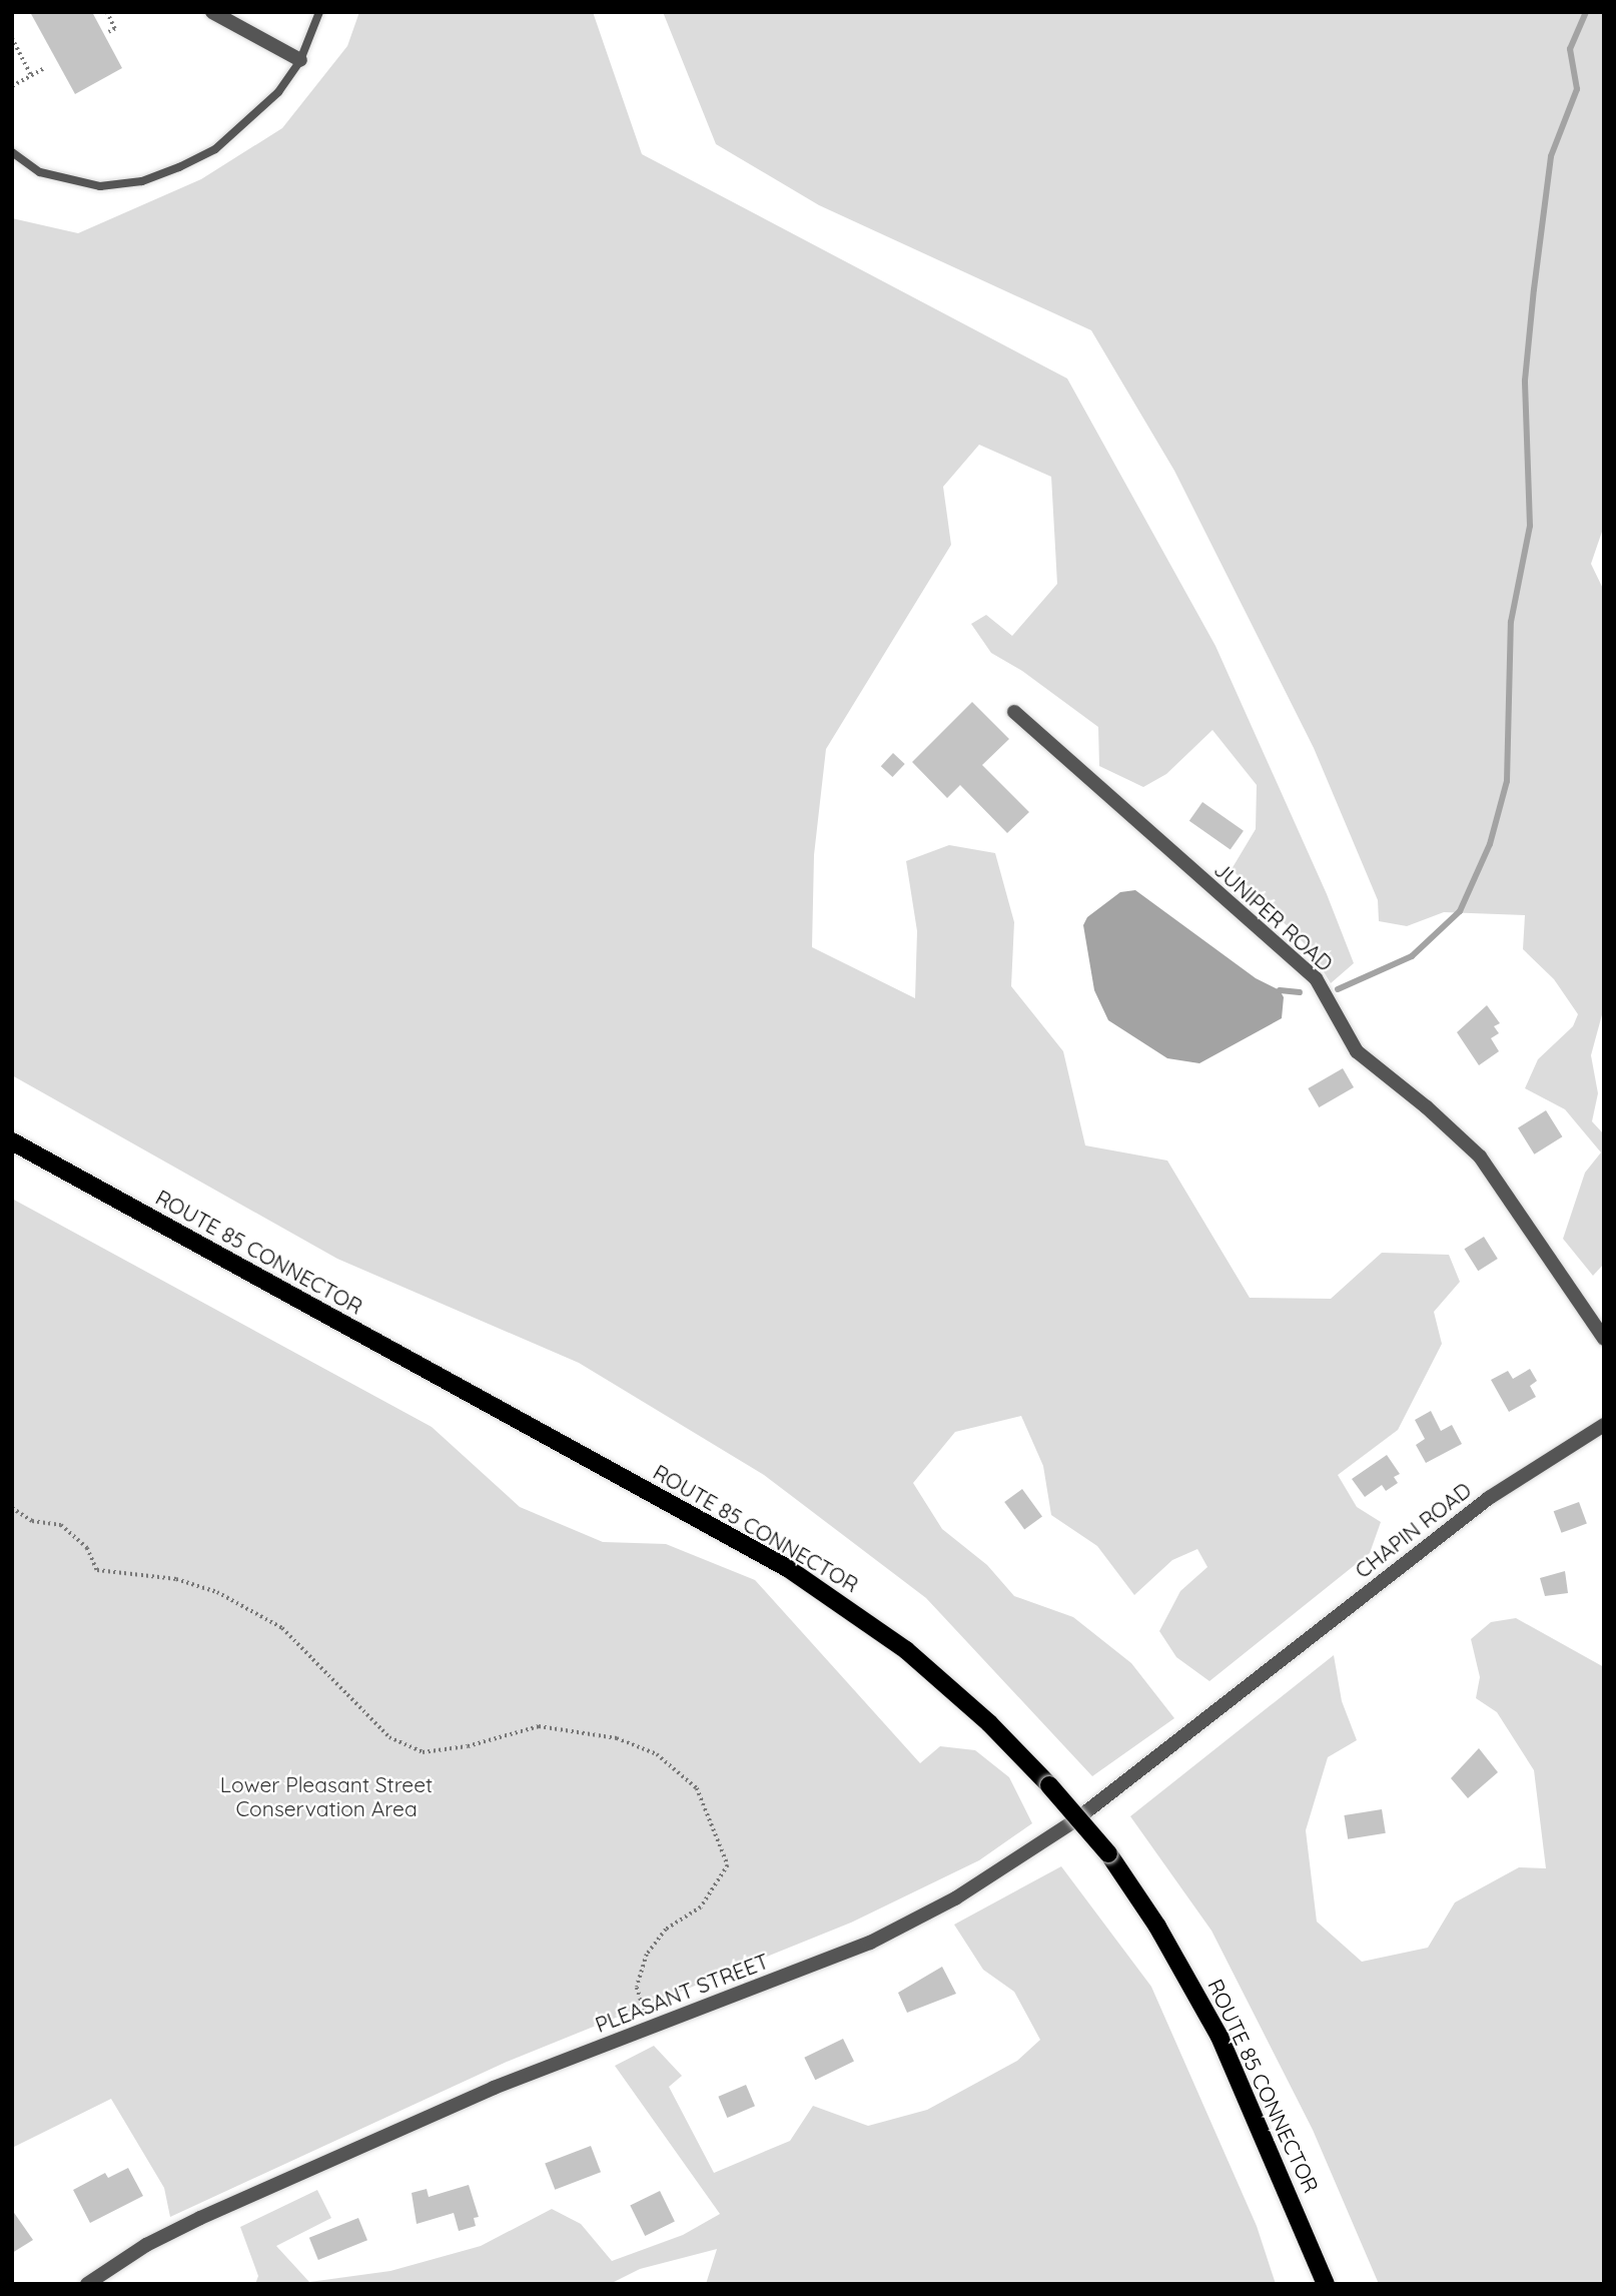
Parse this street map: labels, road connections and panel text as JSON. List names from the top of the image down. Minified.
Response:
{"streets":{"main road":["ROUTE 85 CONNECTOR"],"street":["JUNIPER ROAD","CHAPIN ROAD","PLEASANT STREET"]},"crossings":[["CHAPIN ROAD","PLEASANT STREET"]],"parks":["Lower Pleasant Street Conservation Area"]}
